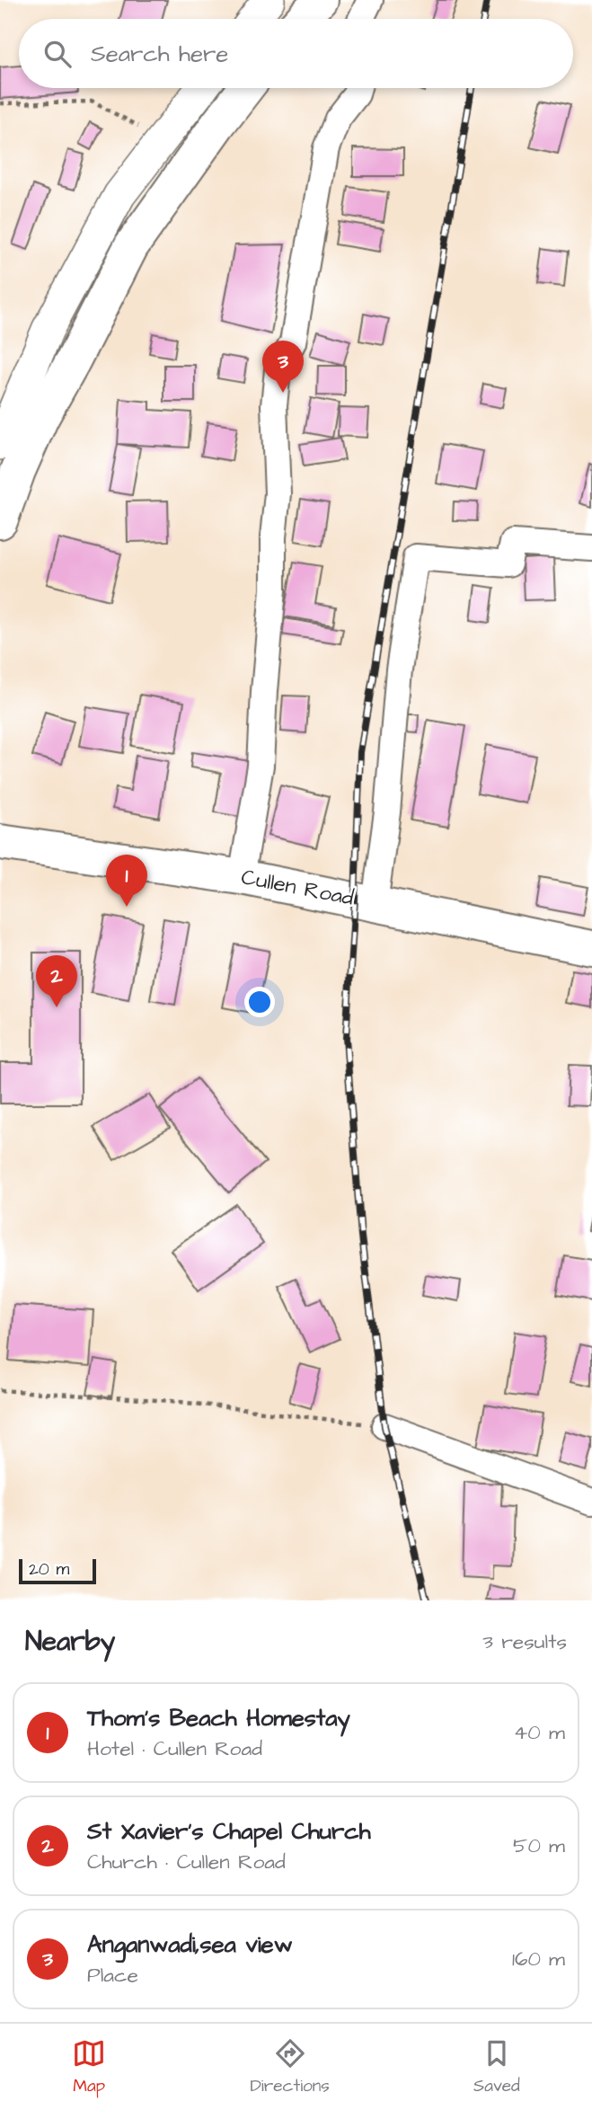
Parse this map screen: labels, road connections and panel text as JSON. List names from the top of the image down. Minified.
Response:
{"streets":{"main road":["Cullen Road"]},"scale_bar":"20 m","page":{"search":"Search here","pins":["3","1","2"],"scale":"20 m","heading":["Nearby","3 results"],"list":[{"mark":"1","name":"Thom's Beach Homestay","note":"Hotel · Cullen Road","value":"40 m"},{"mark":"2","name":"St Xavier's Chapel Church","note":"Church · Cullen Road","value":"50 m"},{"mark":"3","name":"Anganwadi,sea view","note":"Place","value":"160 m"}],"nav":["Map","Directions","Saved"]}}
